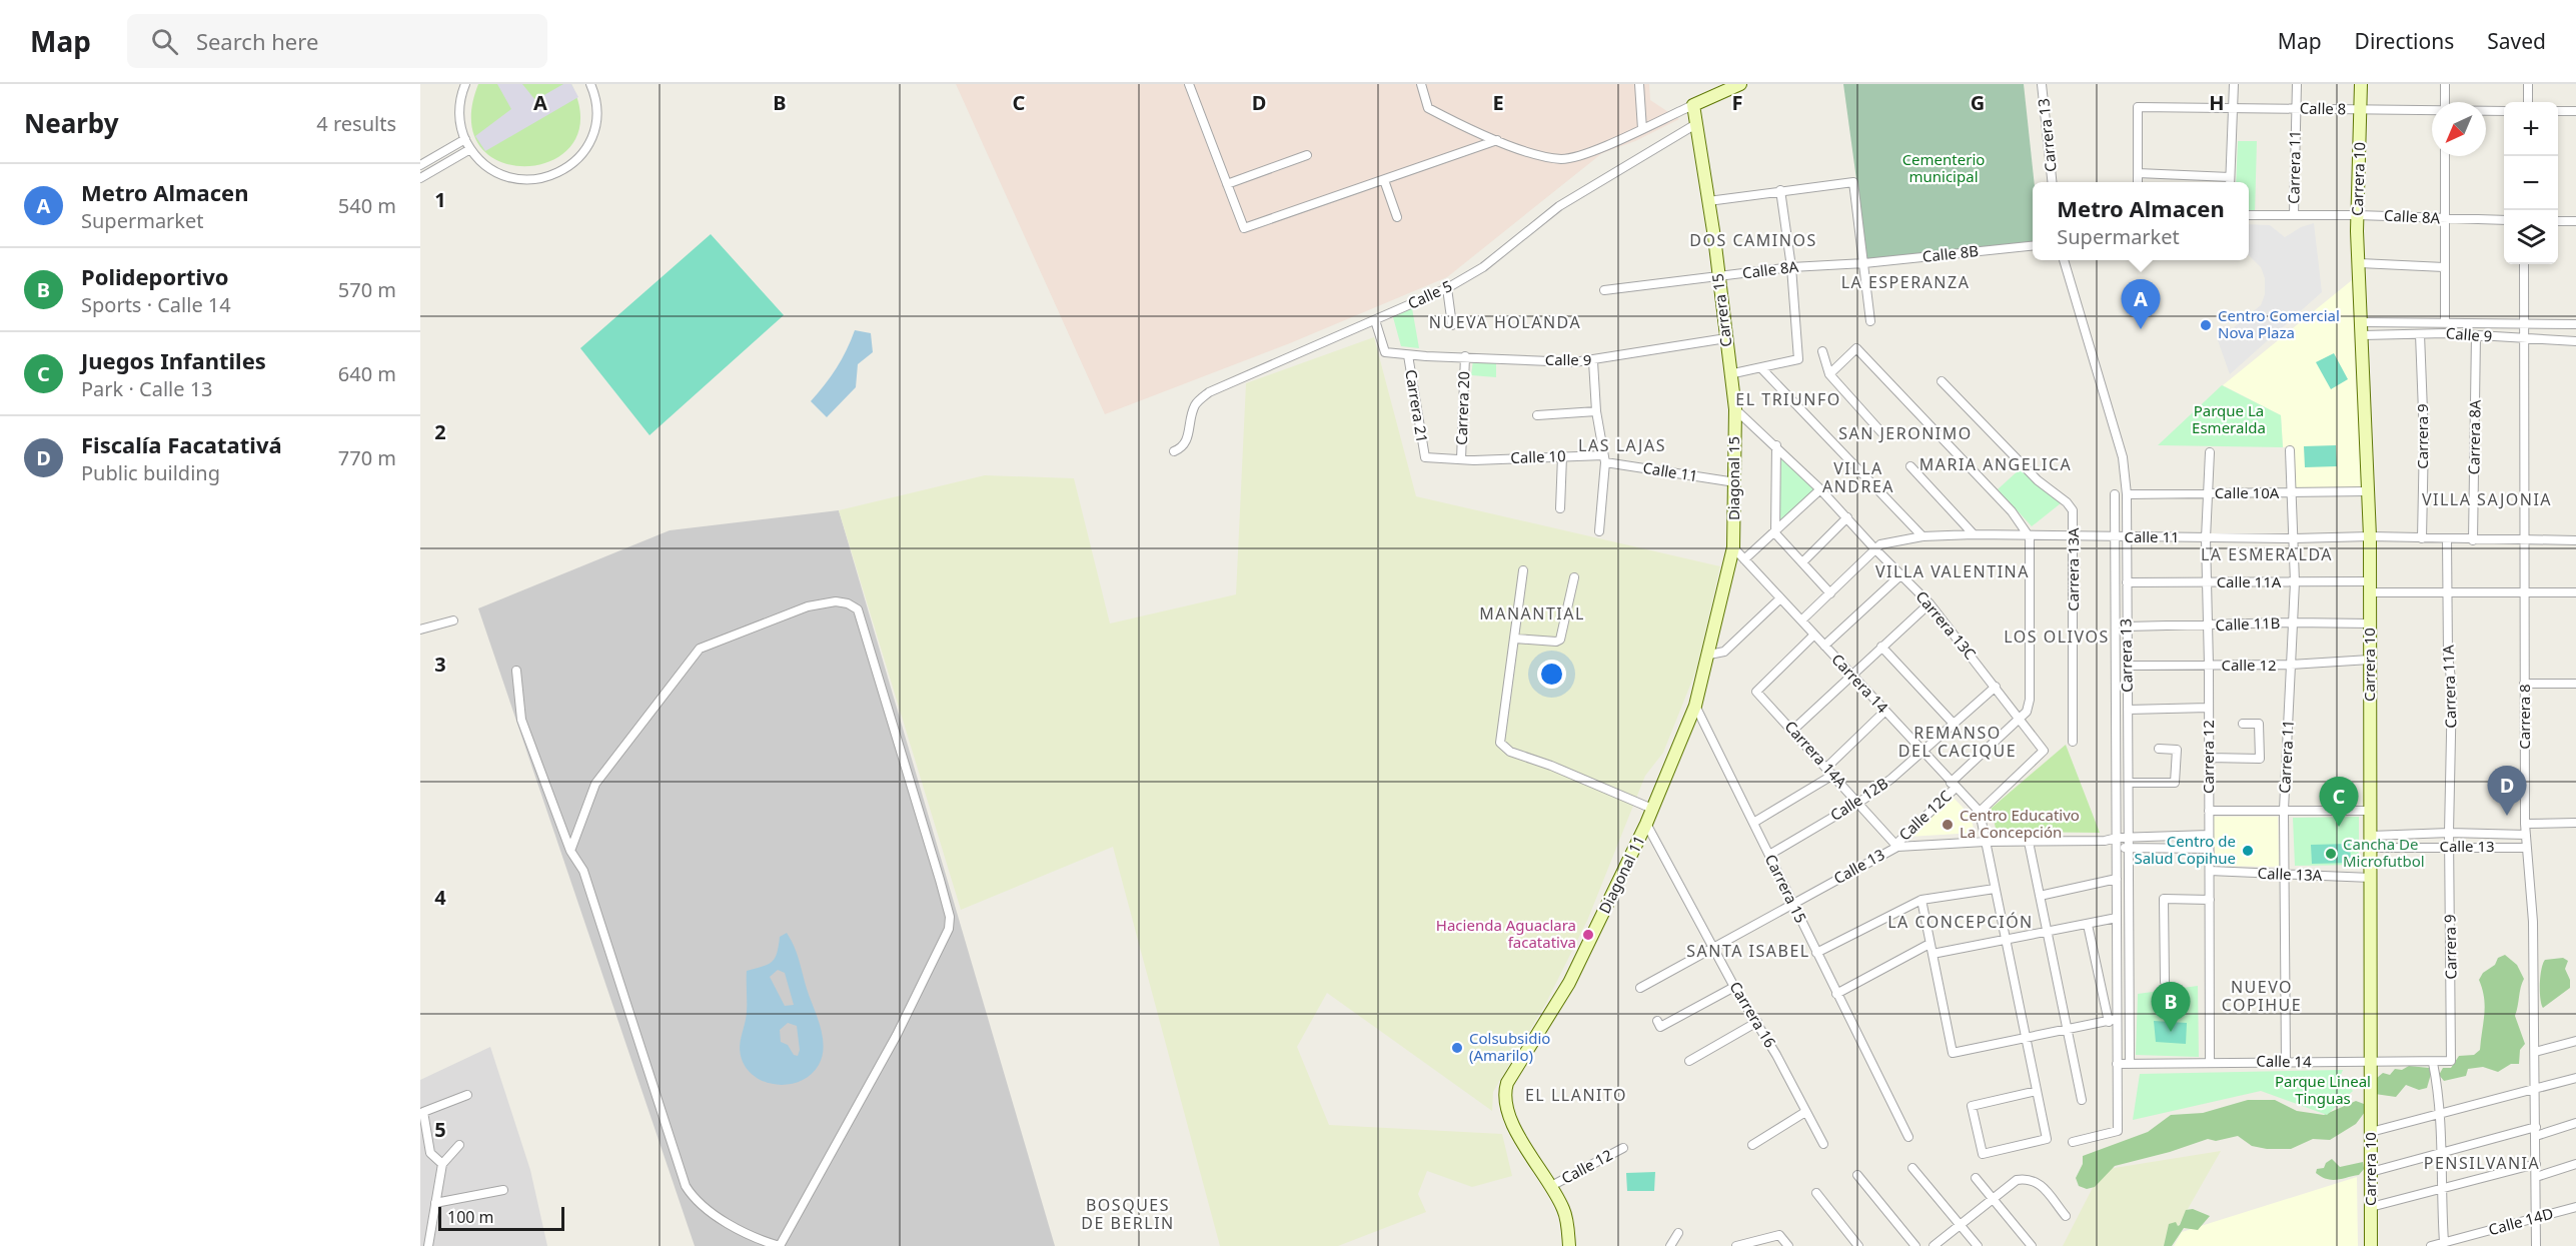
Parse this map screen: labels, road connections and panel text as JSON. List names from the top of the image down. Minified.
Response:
{"streets":{"street":["Calle 8","Carrera 13","Carrera 11","Carrera 10","Calle 8A","Calle 8B","Calle 5","Carrera 15","Calle 9","Carrera 21","Carrera 20","Carrera 9","Carrera 8A","Calle 10","Calle 11","Diagonal 15","Calle 10A","Carrera 13A","Calle 11A","Calle 11B","Carrera 13C","Calle 12","Carrera 14","Carrera 11A","Carrera 8","Carrera 14A","Carrera 12","Calle 12B","Calle 12C","Calle 13","Diagonal 11","Calle 13A","Carrera 16","Calle 14","Calle 14D"]},"crossings":[["Calle 8","Carrera 11"],["Calle 8","Carrera 10"],["Carrera 13","Calle 11"],["Carrera 13","Calle 10A"],["Carrera 13","Calle 11A"],["Carrera 13","Calle 11B"],["Carrera 13","Calle 12"],["Carrera 13","Calle 13"],["Carrera 13","Calle 14"],["Carrera 11","Calle 8A"],["Carrera 11","Calle 11"],["Carrera 11","Calle 10A"],["Carrera 11","Calle 11A"],["Carrera 11","Calle 11B"],["Carrera 11","Calle 12"],["Carrera 11","Calle 13A"],["Carrera 11","Calle 14"],["Carrera 10","Calle 8A"],["Carrera 10","Calle 9"],["Carrera 10","Calle 11"],["Carrera 10","Calle 10A"],["Carrera 10","Calle 11A"],["Carrera 10","Calle 11B"],["Carrera 10","Calle 12"],["Carrera 10","Calle 13"],["Carrera 10","Calle 13A"],["Carrera 10","Calle 14"],["Calle 8A","Calle 8B"],["Calle 8A","Carrera 15"],["Calle 5","Carrera 15"],["Calle 5","Calle 9"],["Carrera 15","Calle 9"],["Carrera 15","Diagonal 15"],["Carrera 15","Carrera 13C"],["Carrera 15","Calle 12B"],["Carrera 15","Calle 13"],["Carrera 15","Diagonal 11"],["Calle 9","Carrera 21"],["Calle 9","Carrera 20"],["Calle 9","Carrera 9"],["Calle 9","Carrera 8A"],["Calle 9","Carrera 8"],["Carrera 21","Calle 10"],["Carrera 20","Calle 10"],["Carrera 9","Calle 11"],["Carrera 9","Carrera 11A"],["Carrera 9","Calle 13"],["Carrera 9","Calle 14"],["Carrera 8A","Calle 11"],["Calle 10","Calle 11"],["Calle 11","Diagonal 15"],["Calle 11","Carrera 13A"],["Calle 11","Carrera 13C"],["Calle 11","Carrera 11A"],["Calle 11","Carrera 8"],["Calle 11","Carrera 12"],["Diagonal 15","Carrera 13C"],["Diagonal 15","Carrera 14"],["Diagonal 15","Diagonal 11"],["Calle 10A","Carrera 12"],["Calle 11A","Carrera 11A"],["Calle 11A","Carrera 8"],["Calle 11A","Carrera 12"],["Calle 11B","Carrera 12"],["Carrera 13C","Carrera 14"],["Carrera 13C","Calle 12B"],["Carrera 13C","Calle 12C"],["Calle 12","Carrera 12"],["Calle 12","Diagonal 11"],["Carrera 14","Carrera 14A"],["Carrera 14","Calle 12B"],["Carrera 14","Calle 12C"],["Carrera 14","Diagonal 11"],["Carrera 11A","Calle 13"],["Carrera 8","Calle 13"],["Carrera 8","Calle 14D"],["Carrera 14A","Calle 12B"],["Carrera 14A","Calle 12C"],["Carrera 14A","Calle 13"],["Carrera 12","Calle 13"],["Carrera 12","Calle 13A"],["Carrera 12","Calle 14"],["Calle 12C","Calle 13"],["Calle 13","Carrera 16"],["Diagonal 11","Carrera 16"]],"districts":["DOS CAMINOS","LA ESPERANZA","NUEVA HOLANDA","EL TRIUNFO","SAN JERONIMO","LAS LAJAS","MARIA ANGELICA","VILLA ANDREA","VILLA SAJONIA","LA ESMERALDA","VILLA VALENTINA","MANANTIAL","LOS OLIVOS","REMANSO DEL CACIQUE","LA CONCEPCIÓN","SANTA ISABEL","NUEVO COPIHUE","EL LLANITO","PENSILVANIA","BOSQUES DE BERLIN"],"parks":["Cementerio municipal","Parque La Esmeralda","Parque Lineal Tinguas"],"places":["Centro Comercial Nova Plaza","Centro Educativo La Concepción","Centro de Salud Copihue","Cancha De Microfutbol","Hacienda Aguaclara facatativa","Colsubsidio (Amarilo)"],"scale_bar":"100 m","north":"bottom left","page":{"header":"Map","search":"Search here","nav":["Map","Directions","Saved"],"heading":["Nearby","4 results"],"map_buttons":["+","−"],"list":[{"mark":"A","name":"Metro Almacen","note":"Supermarket","value":"540 m"},{"mark":"B","name":"Polideportivo","note":"Sports · Calle 14","value":"570 m"},{"mark":"C","name":"Juegos Infantiles","note":"Park · Calle 13","value":"640 m"},{"mark":"D","name":"Fiscalía Facatativá","note":"Public building","value":"770 m"}],"popup":["Metro Almacen","Supermarket"],"pins":["A","D","C","B"],"scale":"100 m"},"grid":{"columns":["A","B","C","D","E","F","G","H"],"rows":["1","2","3","4","5"]}}
